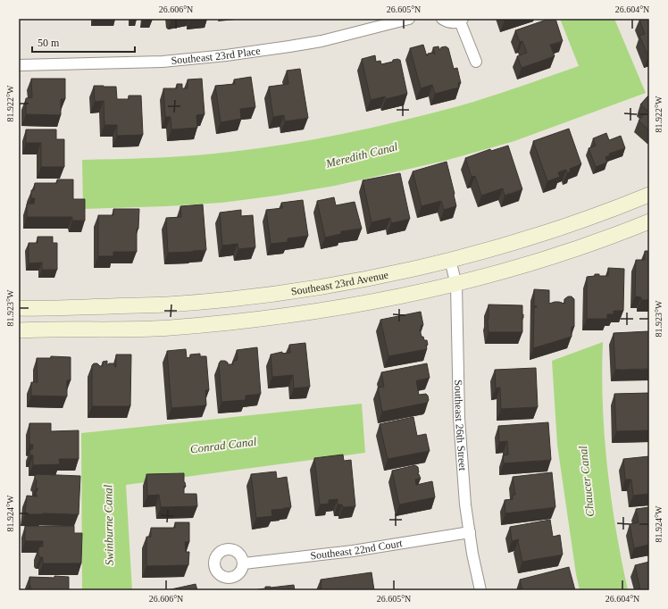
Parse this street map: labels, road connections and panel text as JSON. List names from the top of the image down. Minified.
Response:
{"streets":{"street":["Southeast 23rd Place","Southeast 23rd Avenue","Southeast 26th Street","Southeast 22nd Court"]},"crossings":[["Southeast 23rd Avenue","Southeast 26th Street"],["Southeast 26th Street","Southeast 22nd Court"]],"water":["Meredith Canal","Conrad Canal","Chaucer Canal","Swinburne Canal"],"scale_bar":"50 m","coordinates":["26.606°N","26.605°N","26.604°N","81.922°W","81.923°W","81.924°W"]}
